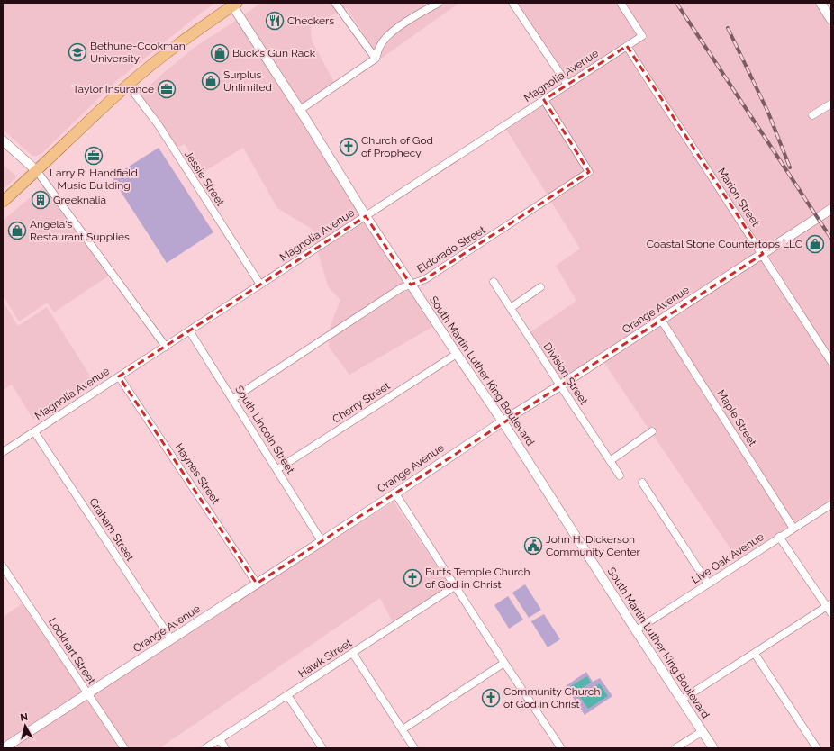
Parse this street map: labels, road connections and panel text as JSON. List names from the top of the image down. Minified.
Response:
{"streets":{"street":["Magnolia Avenue","Jessie Street","Marion Street","Eldorado Street","Orange Avenue","South Martin Luther King Boulevard","Division Street","Cherry Street","Maple Street","South Lincoln Street","Haynes Street","Graham Street","Live Oak Avenue","Lockhart Street","Hawk Street"]},"crossings":[["Magnolia Avenue","Jessie Street"],["Magnolia Avenue","Marion Street"],["Magnolia Avenue","Eldorado Street"],["Magnolia Avenue","South Martin Luther King Boulevard"],["Magnolia Avenue","South Lincoln Street"],["Magnolia Avenue","Haynes Street"],["Magnolia Avenue","Graham Street"],["Marion Street","Orange Avenue"],["Eldorado Street","South Martin Luther King Boulevard"],["Eldorado Street","South Lincoln Street"],["Orange Avenue","South Martin Luther King Boulevard"],["Orange Avenue","Division Street"],["Orange Avenue","Maple Street"],["Orange Avenue","South Lincoln Street"],["Orange Avenue","Haynes Street"],["Orange Avenue","Graham Street"],["Orange Avenue","Lockhart Street"],["South Martin Luther King Boulevard","Cherry Street"],["South Martin Luther King Boulevard","Live Oak Avenue"],["Cherry Street","South Lincoln Street"],["Maple Street","Live Oak Avenue"]],"places":{"restaurant":["Checkers"],"school or university":["Bethune-Cookman University"],"shop":["Buck's Gun Rack","Surplus Unlimited","Angela's Restaurant Supplies","Coastal Stone Countertops LLC"],"office":["Taylor Insurance","Larry R. Handfield Music Building"],"church":["Church of God of Prophecy","Butts Temple Church of God in Christ","Community Church of God in Christ"],"building":["Greeknalia"],"public building":["John H. Dickerson Community Center"]},"north":"top"}
